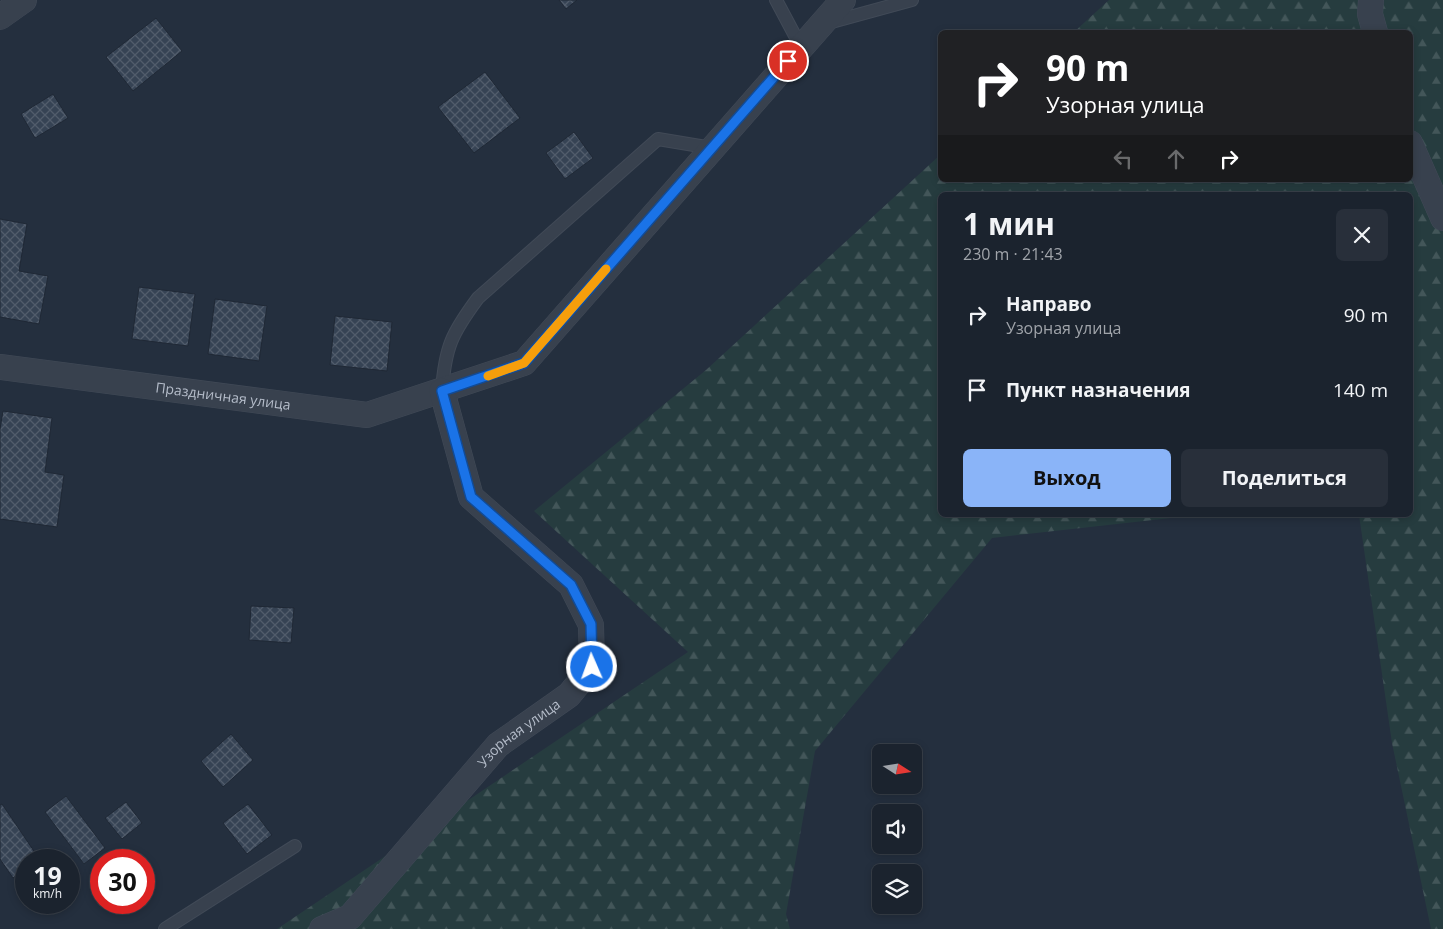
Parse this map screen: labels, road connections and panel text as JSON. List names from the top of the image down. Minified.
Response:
{"streets":{"street":["Праздничная улица","Узорная улица"]},"crossings":[["Праздничная улица","Узорная улица"]],"north":"right","page":{"turn":["90 m","Узорная улица"],"heading":["1 мин","230 m · 21:43"],"list":[{"name":"Направо","note":"Узорная улица","value":"90 m"},{"name":"Пункт назначения","value":"140 m"}],"buttons":["Выход","Поделиться"],"speed":"19 km/h","limit":"30"}}
